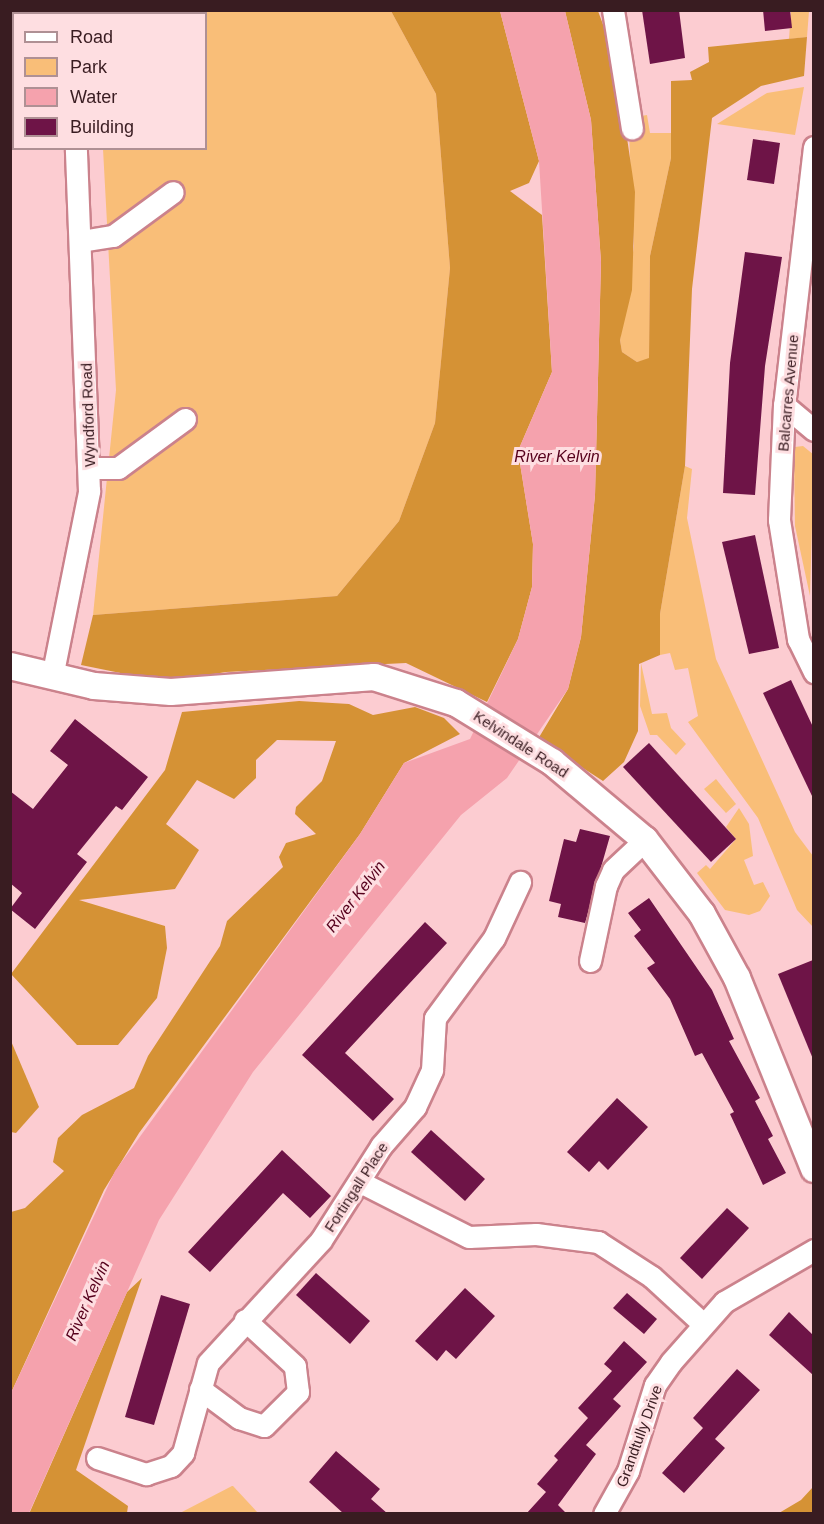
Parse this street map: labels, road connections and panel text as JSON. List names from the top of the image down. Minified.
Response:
{"streets":{"street":["Balcarres Avenue","Wyndford Road","Kelvindale Road","Fortingall Place","Grandtully Drive"]},"crossings":[["Wyndford Road","Kelvindale Road"]],"water":["River Kelvin"],"legend":["Road","Park","Water","Building"]}
